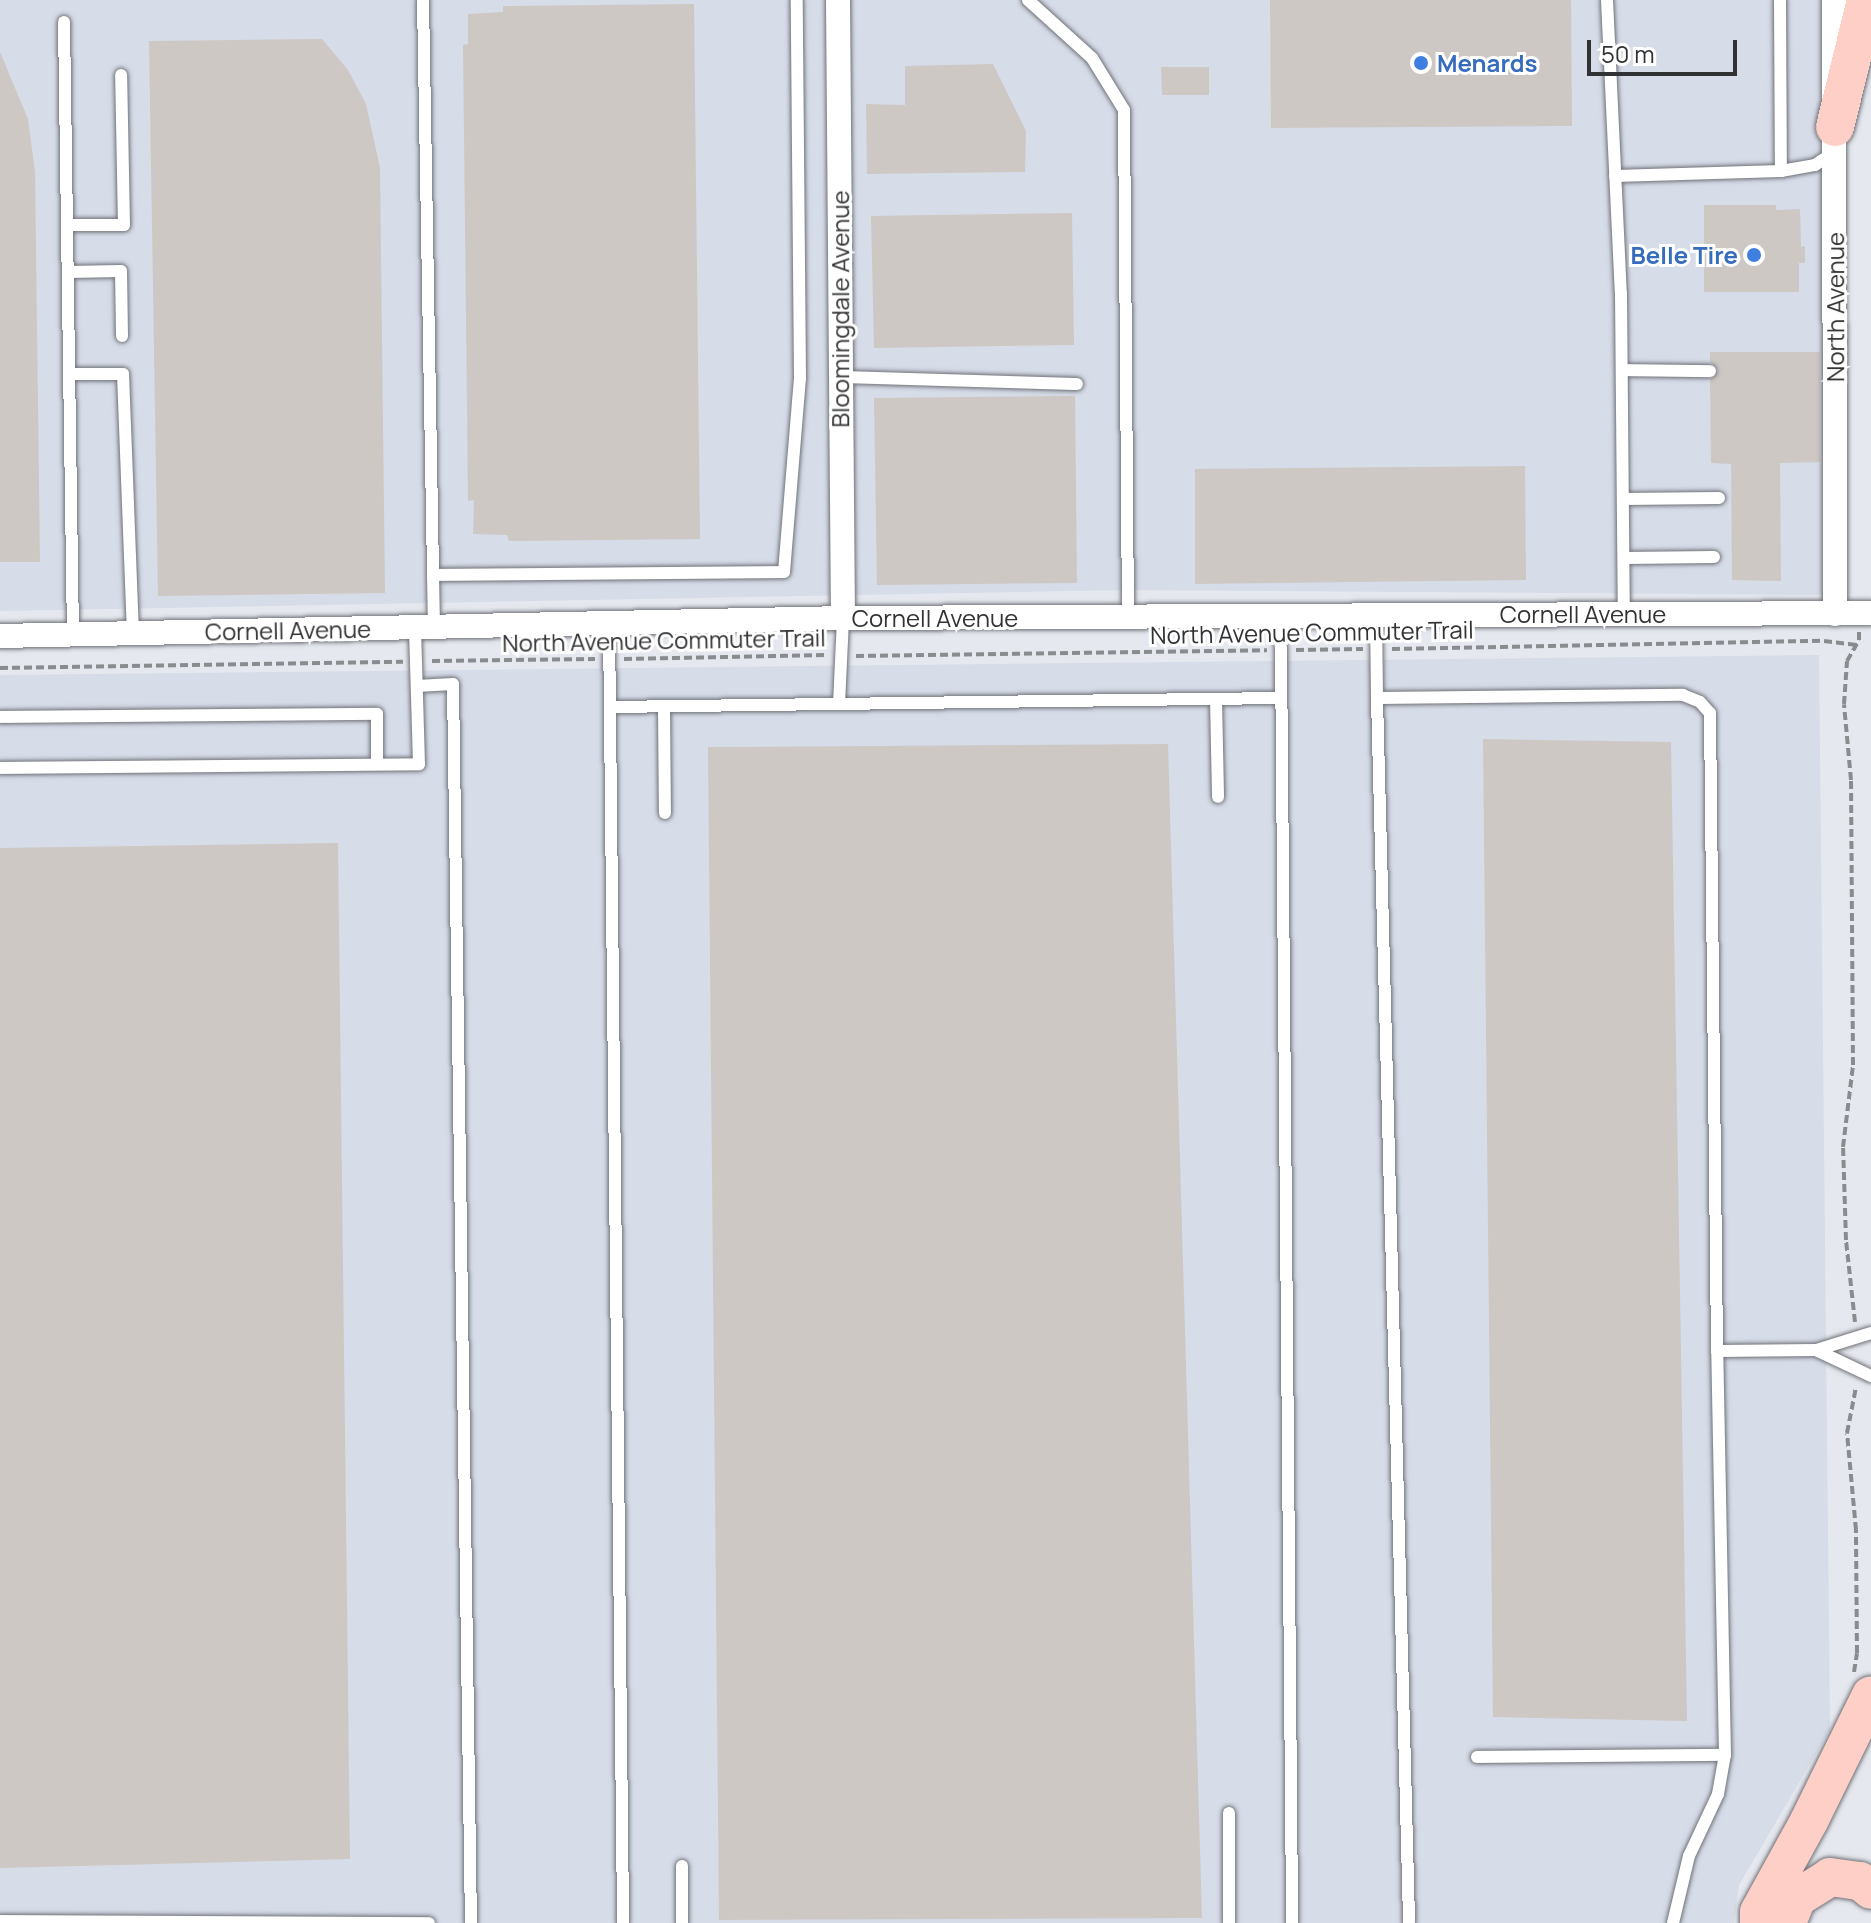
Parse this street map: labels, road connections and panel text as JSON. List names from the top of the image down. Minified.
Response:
{"streets":{"street":["North Avenue","Bloomingdale Avenue","Cornell Avenue"],"path":["North Avenue Commuter Trail"]},"crossings":[["North Avenue","Cornell Avenue"],["Bloomingdale Avenue","Cornell Avenue"]],"places":["Menards","Belle Tire"],"scale_bar":"50 m"}
